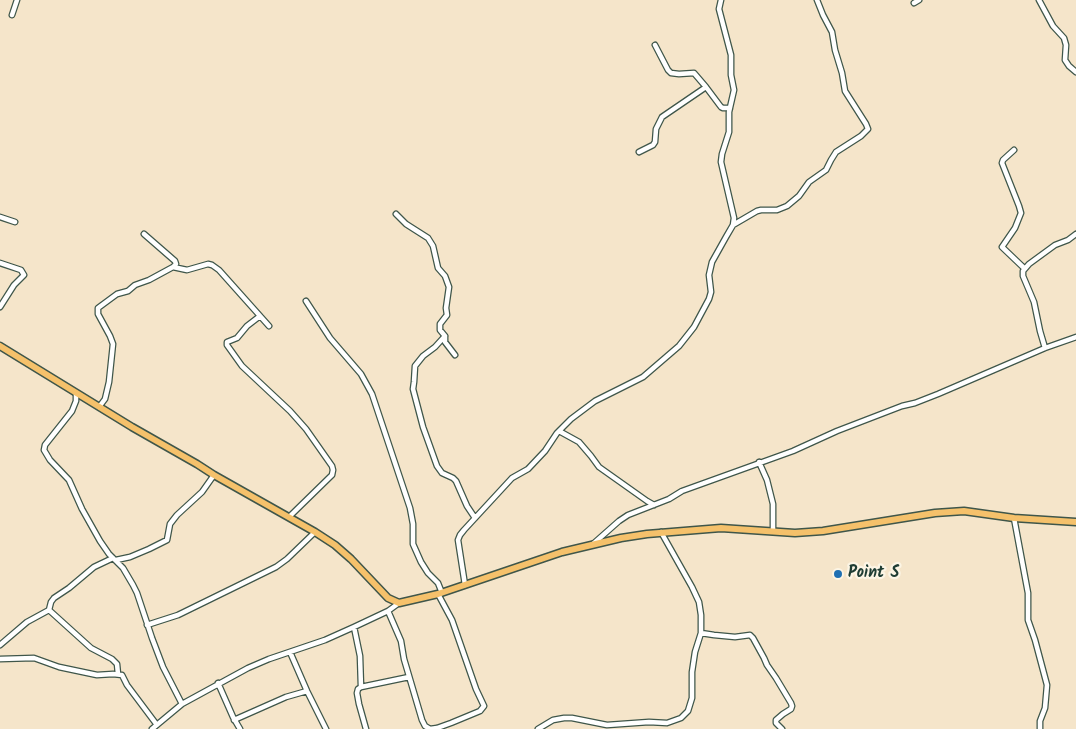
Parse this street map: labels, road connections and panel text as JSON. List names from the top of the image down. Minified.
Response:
{"places":["Point S"]}
